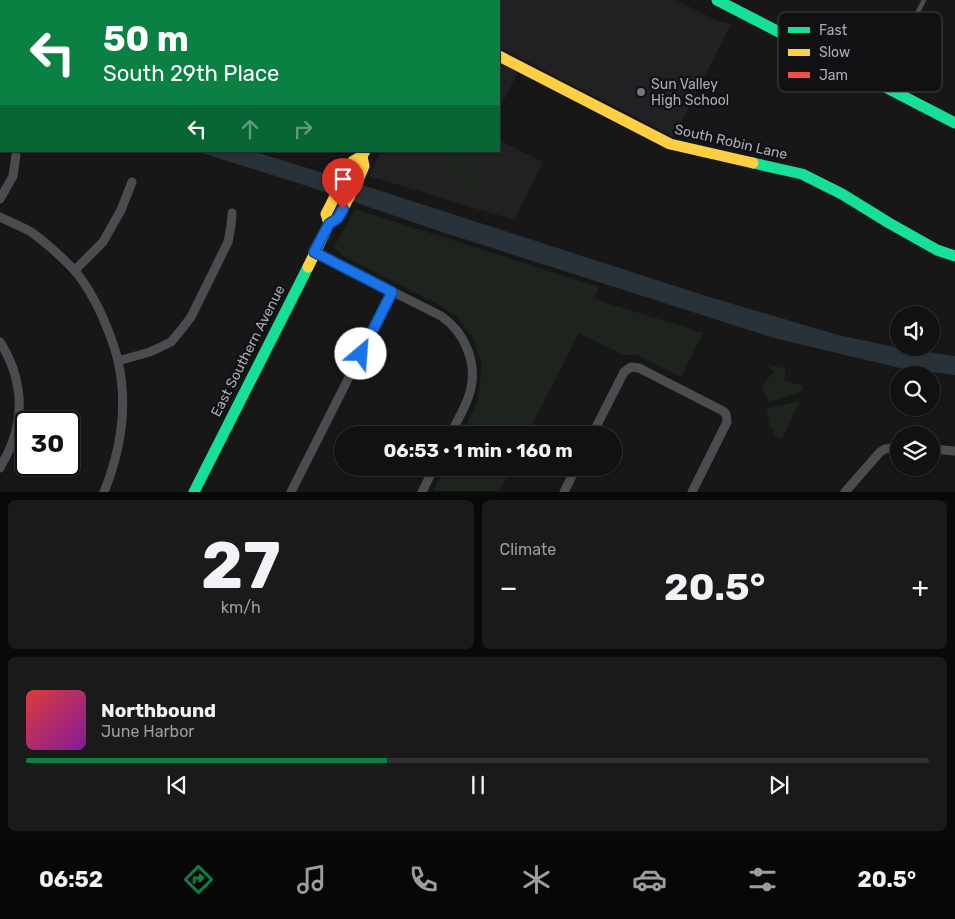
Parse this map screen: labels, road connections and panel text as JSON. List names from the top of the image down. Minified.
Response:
{"streets":{"main road":["South Robin Lane","East Southern Avenue"]},"places":["Sun Valley High School"],"legend":["Fast","Slow","Jam"],"page":{"turn":["50 m","South 29th Place"],"limit":"30","trip":"06:53 · 1 min · 160 m","tile":[["27","km/h"],"Climate"],"heat":["−","20.5°","+"],"song":["Northbound","June Harbor"],"tabs":["06:52","20.5°"]}}
